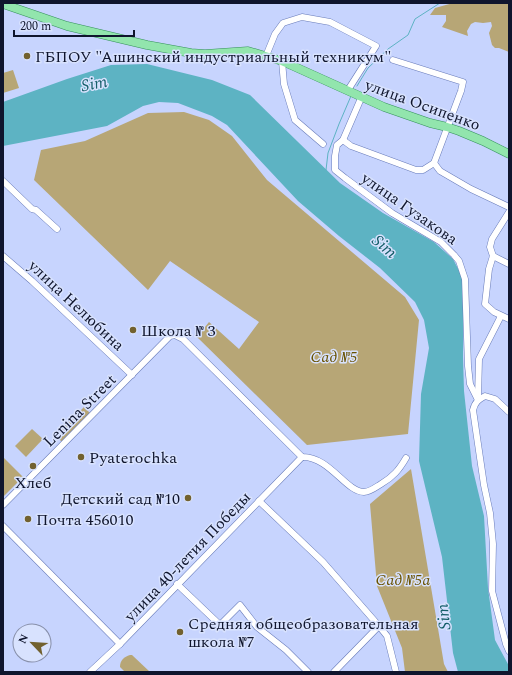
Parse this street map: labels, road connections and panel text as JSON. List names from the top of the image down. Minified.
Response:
{"streets":{"main road":["улица Осипенко"],"street":["улица Гузакова","улица Нелюбина","Lenina Street","улица 40-летия Победы"]},"crossings":[["улица Осипенко","улица Гузакова"],["улица Нелюбина","Lenina Street"],["Lenina Street","улица 40-летия Победы"]],"water":["Sim"],"parks":["Сад №5","Сад №5а"],"places":["ГБПОУ \"Ашинский индустриальный техникум\"","Школа № 3","Pyaterochka","Хлеб","Детский сад №10","Почта 456010","Средняя общеобразовательная школа №7"],"scale_bar":"200 m","north":"top left"}
